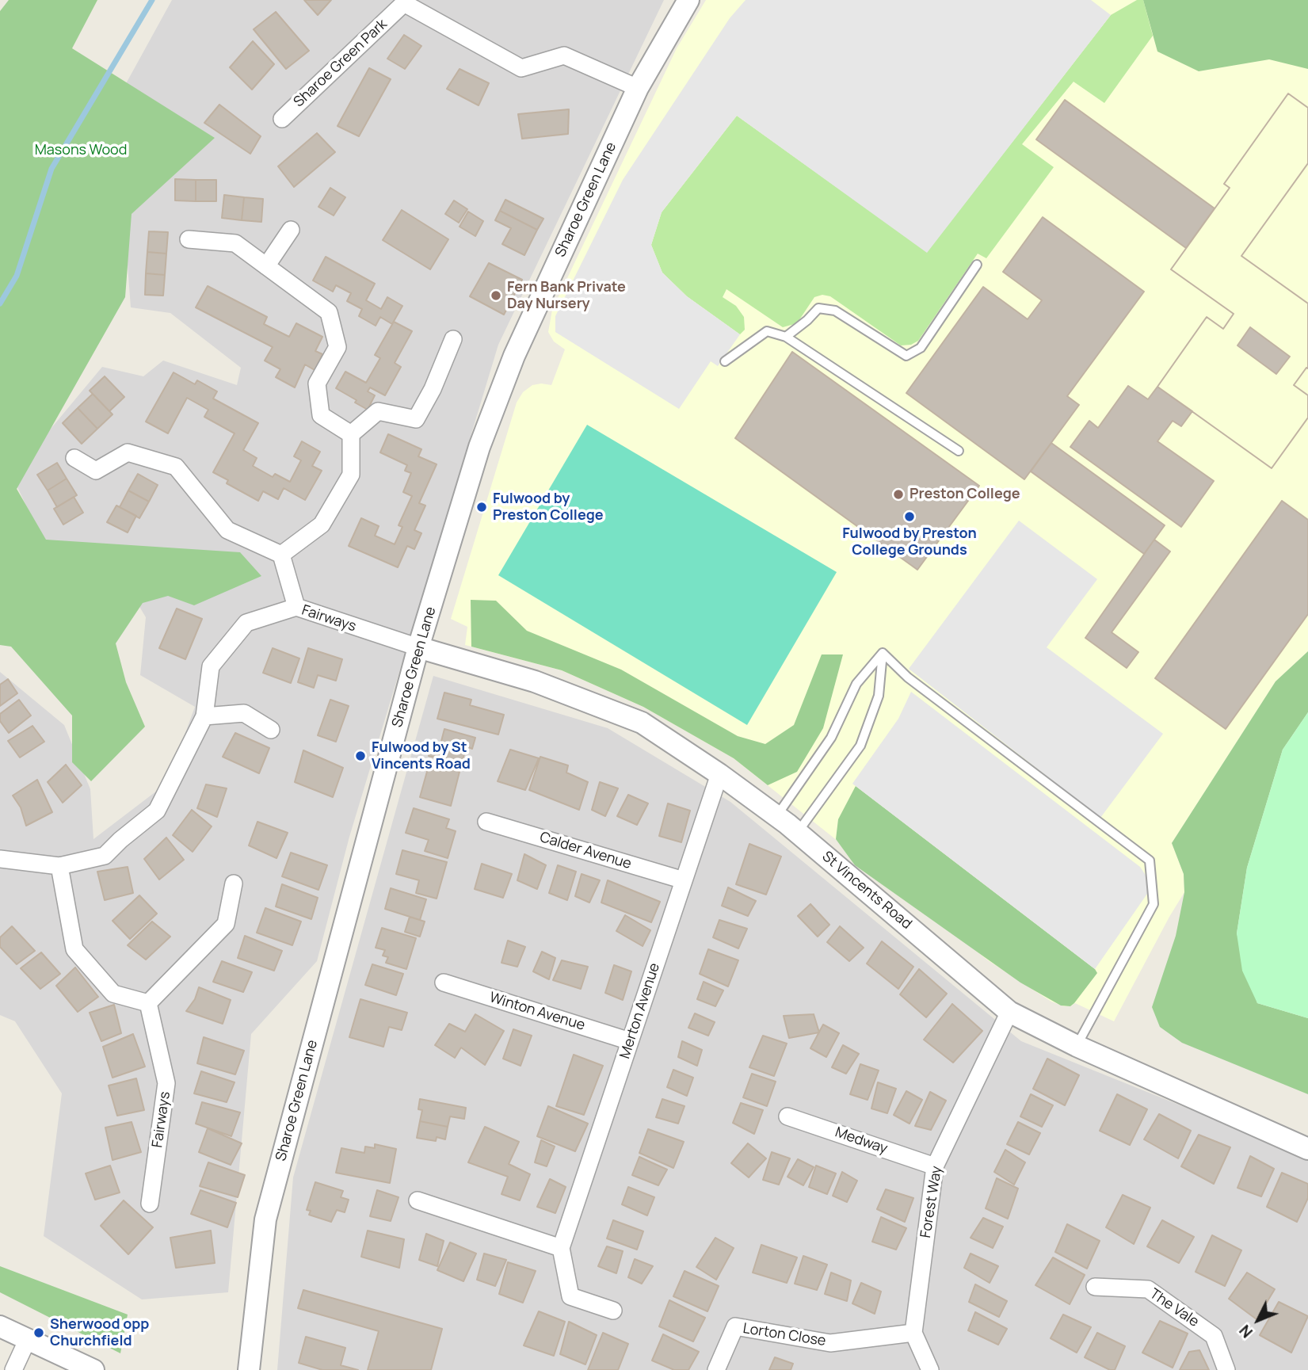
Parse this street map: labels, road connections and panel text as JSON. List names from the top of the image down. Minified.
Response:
{"streets":{"street":["Sharoe Green Park","Sharoe Green Lane","Fairways","Calder Avenue","St Vincents Road","Merton Avenue","Winton Avenue","Medway","Forest Way","The Vale","Lorton Close"]},"crossings":[["Sharoe Green Park","Sharoe Green Lane"],["Sharoe Green Lane","Fairways"],["Sharoe Green Lane","St Vincents Road"],["Fairways","St Vincents Road"],["Calder Avenue","Merton Avenue"],["St Vincents Road","Merton Avenue"],["St Vincents Road","Forest Way"],["Merton Avenue","Winton Avenue"],["Medway","Forest Way"],["Forest Way","Lorton Close"]],"parks":["Masons Wood"],"places":["Fern Bank Private Day Nursery","Preston College","Fulwood by Preston College","Fulwood by Preston College Grounds","Fulwood by St Vincents Road","Sherwood opp Churchfield"],"north":"bottom left"}
